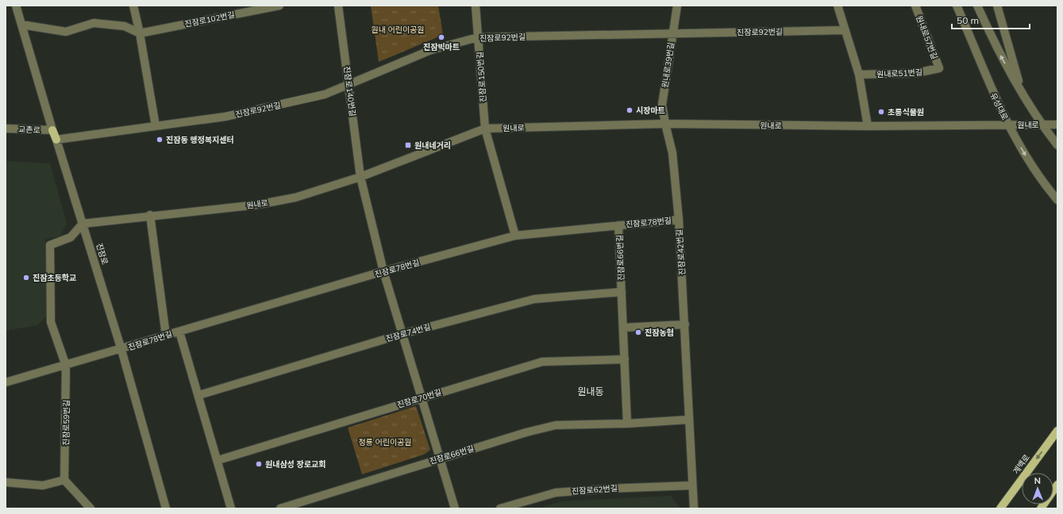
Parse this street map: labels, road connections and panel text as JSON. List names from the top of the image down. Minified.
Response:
{"streets":{"main road":["진잠로","계백로"],"street":["진잠로102번길","진잠로92번길","원내로57번길","원내로39번길","원내로51번길","진잠로150번길","진잠로140번길","유성대로","원내로","교촌로","진잠로78번길","진잠로42번길","진잠로66번길","진잠로74번길","진잠로70번길","진잠로59번길","진잠로62번길"]},"crossings":[["진잠로92번길","원내로39번길"],["진잠로92번길","진잠로150번길"],["진잠로92번길","진잠로140번길"],["진잠로92번길","진잠로"],["원내로57번길","원내로51번길"],["원내로39번길","원내로"],["원내로39번길","진잠로42번길"],["진잠로150번길","원내로"],["진잠로140번길","원내로"],["유성대로","원내로"],["원내로","진잠로42번길"],["원내로","진잠로"],["원내로","진잠로59번길"],["교촌로","진잠로"],["진잠로78번길","진잠로42번길"],["진잠로78번길","진잠로"],["진잠로78번길","진잠로66번길"],["진잠로78번길","진잠로59번길"],["진잠로42번길","진잠로66번길"],["진잠로42번길","진잠로62번길"],["진잠로","진잠로59번길"],["진잠로66번길","진잠로74번길"],["진잠로66번길","진잠로70번길"]],"one_way":["계백로"],"districts":["원내동"],"parks":["원내 어린이공원","청룡 어린이공원"],"places":{"other":["진잠빅마트","시장마트","초롱식물원","진잠동 행정복지센터","진잠초등학교","진잠농협","원내삼성 장로교회"],"transit":["원내네거리"]},"scale_bar":"50 m","north":"top"}
